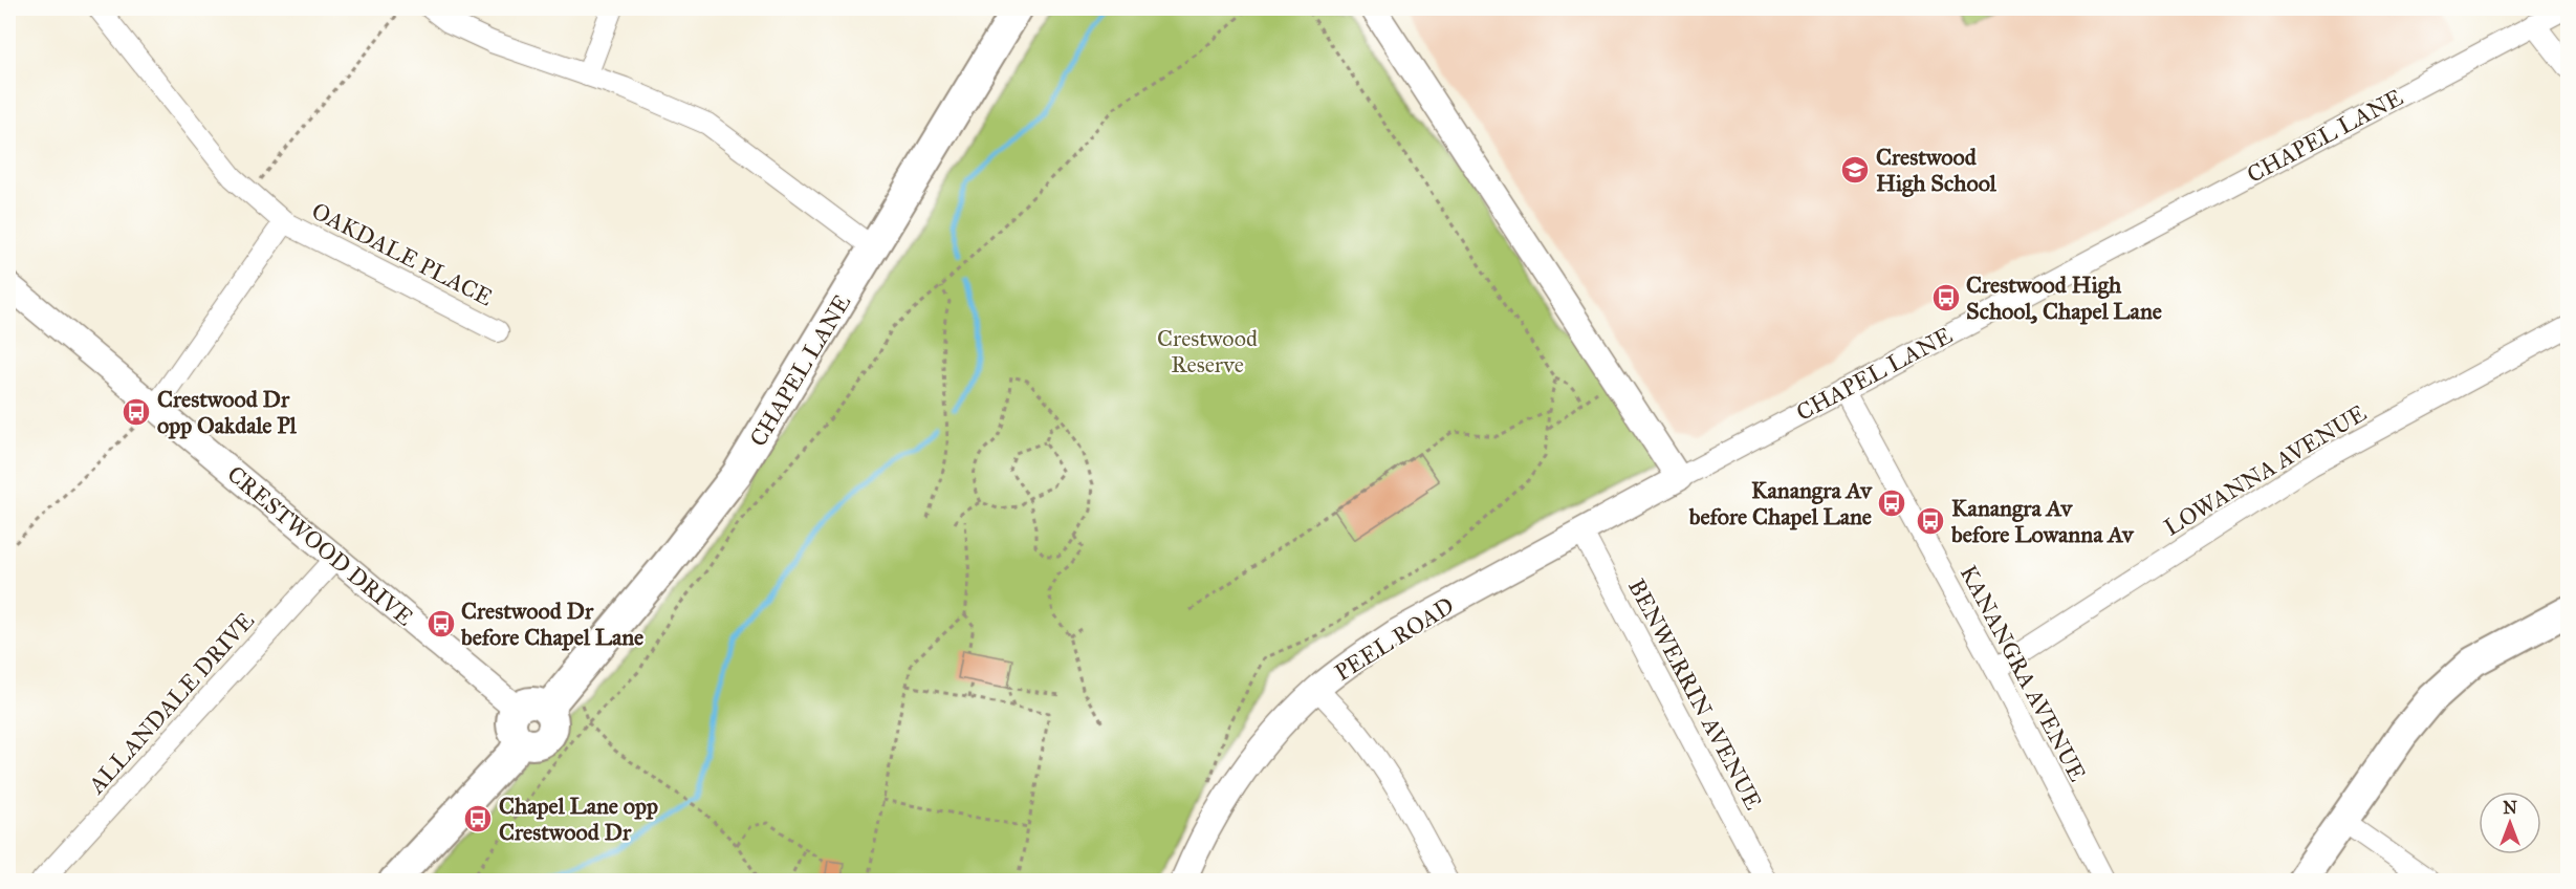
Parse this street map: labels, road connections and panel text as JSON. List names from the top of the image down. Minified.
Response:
{"streets":{"main road":["CHAPEL LANE"],"street":["OAKDALE PLACE","LOWANNA AVENUE","CRESTWOOD DRIVE","PEEL ROAD","KANANGRA AVENUE","BENWERRIN AVENUE","ALLANDALE DRIVE"]},"crossings":[["CHAPEL LANE","CRESTWOOD DRIVE"],["CHAPEL LANE","PEEL ROAD"],["CHAPEL LANE","KANANGRA AVENUE"],["OAKDALE PLACE","CRESTWOOD DRIVE"],["LOWANNA AVENUE","KANANGRA AVENUE"],["CRESTWOOD DRIVE","ALLANDALE DRIVE"],["PEEL ROAD","BENWERRIN AVENUE"]],"parks":["Crestwood Reserve"],"places":{"school or university":["Crestwood High School"],"bus stop":["Crestwood High School, Chapel Lane","Crestwood Dr opp Oakdale Pl","Kanangra Av before Chapel Lane","Kanangra Av before Lowanna Av","Crestwood Dr before Chapel Lane","Chapel Lane opp Crestwood Dr"]},"north":"top"}
